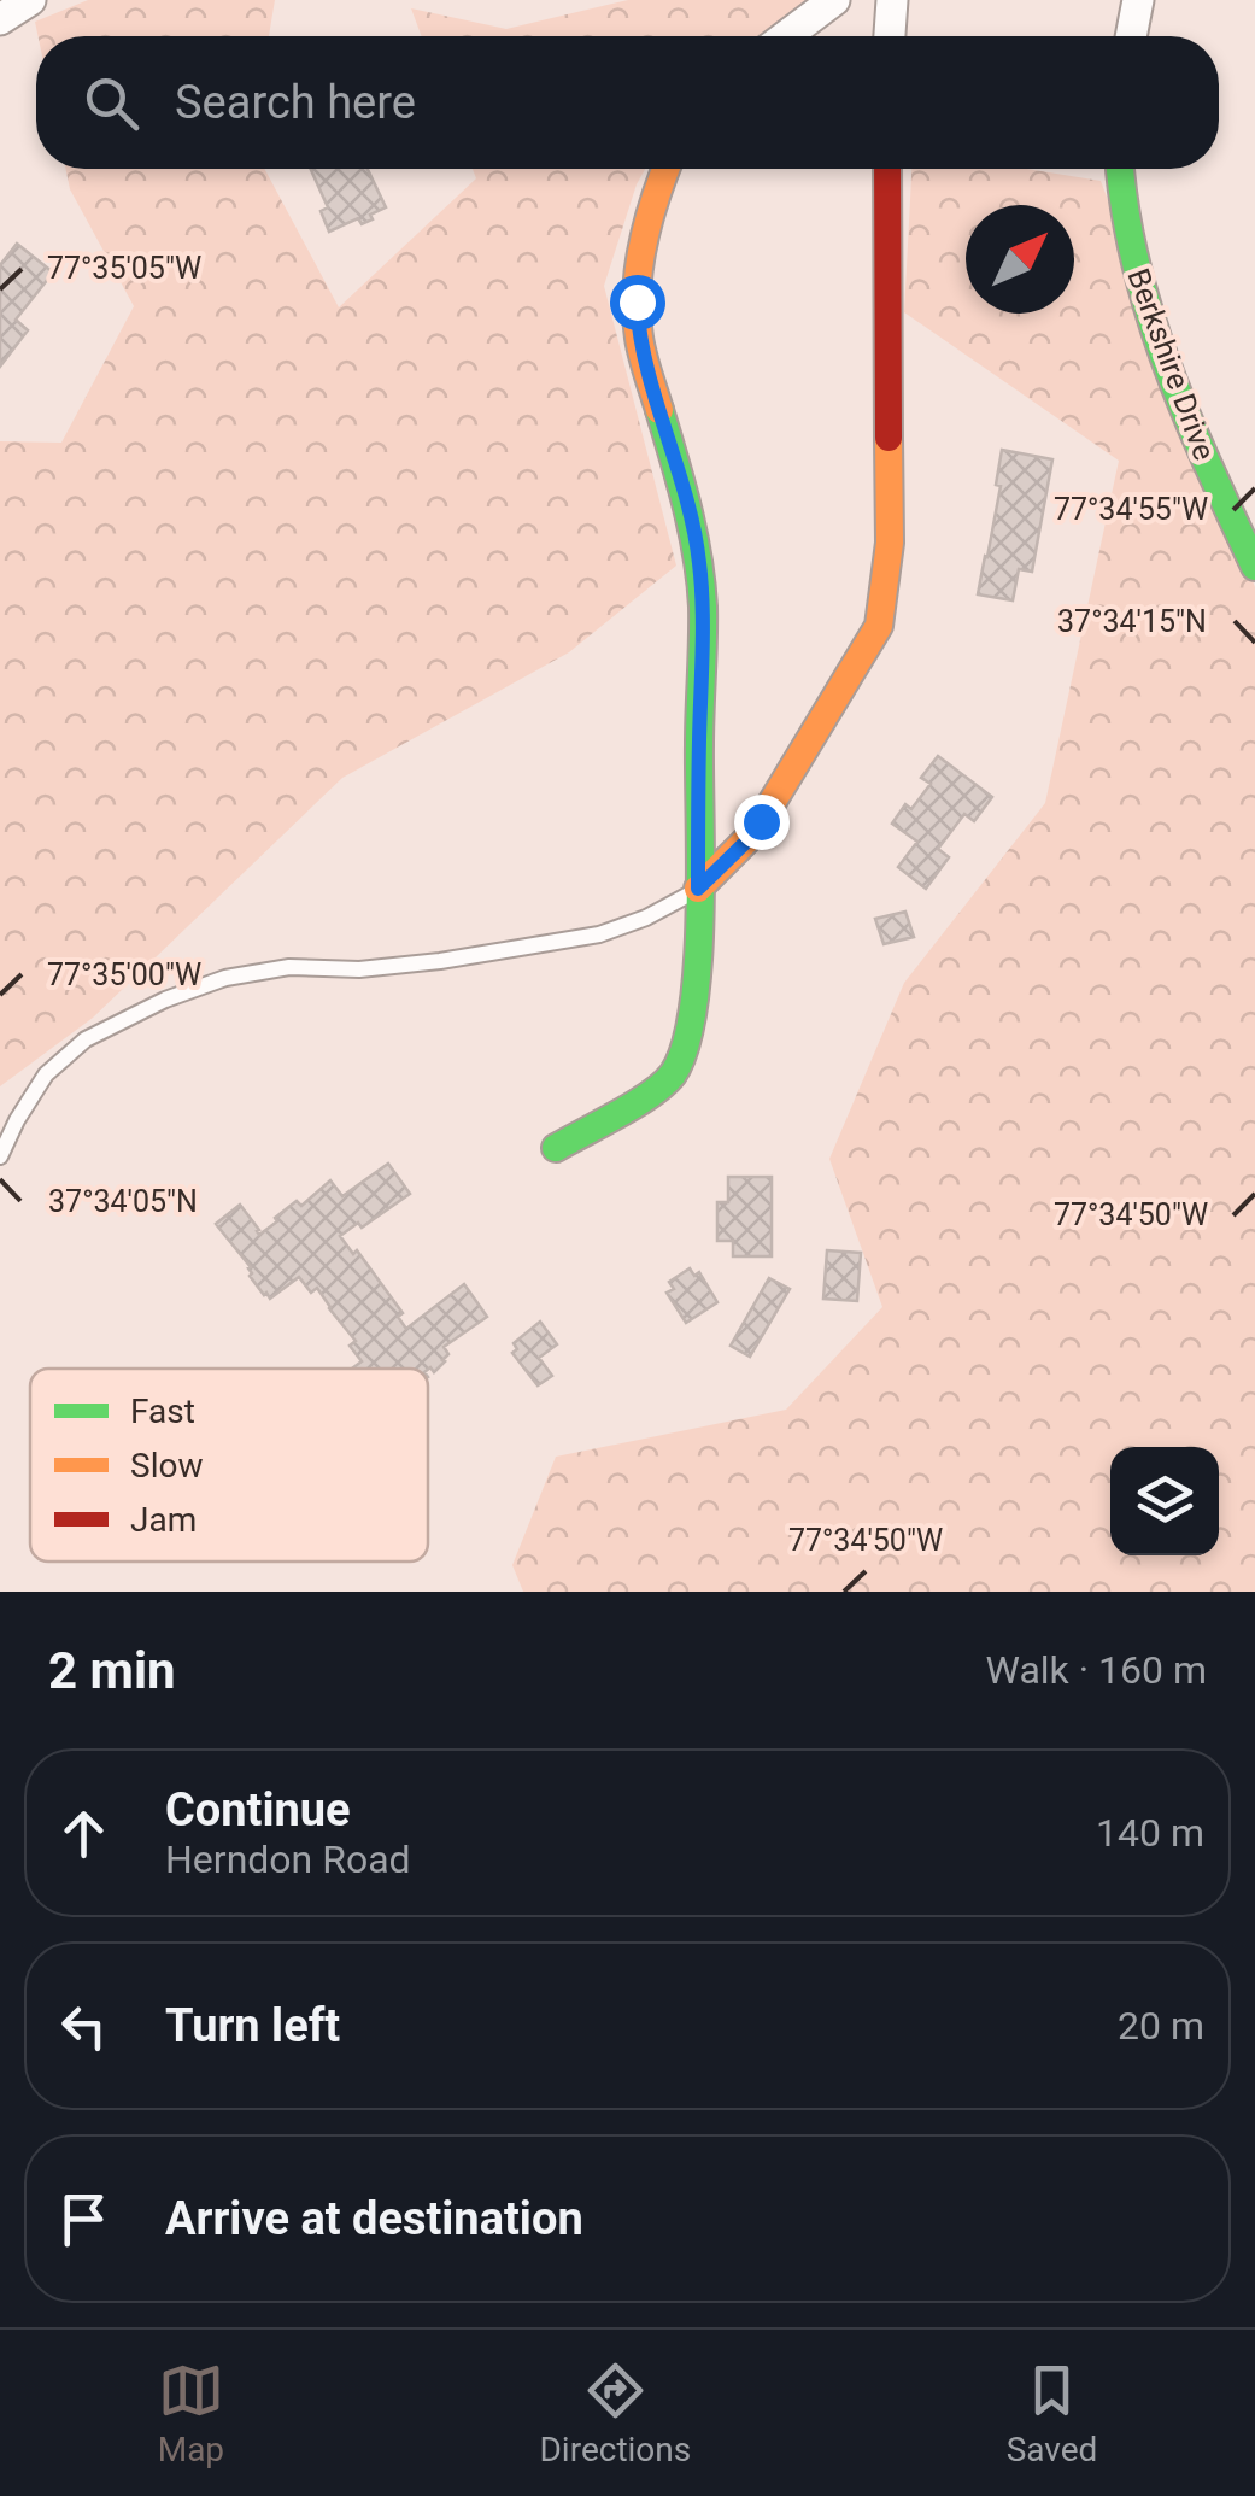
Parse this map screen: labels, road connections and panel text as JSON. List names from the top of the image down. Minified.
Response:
{"streets":{"street":["Berkshire Drive"]},"legend":["Fast","Slow","Jam"],"north":"top right","page":{"search":"Search here","heading":["2 min","Walk · 160 m"],"list":[["Continue","Herndon Road","140 m"],["Turn left","20 m"],"Arrive at destination"],"nav":["Map","Directions","Saved"]},"coordinates":["77°35'05\"W","77°34'55\"W","37°34'15\"N","77°35'00\"W","37°34'05\"N","77°34'50\"W"]}
